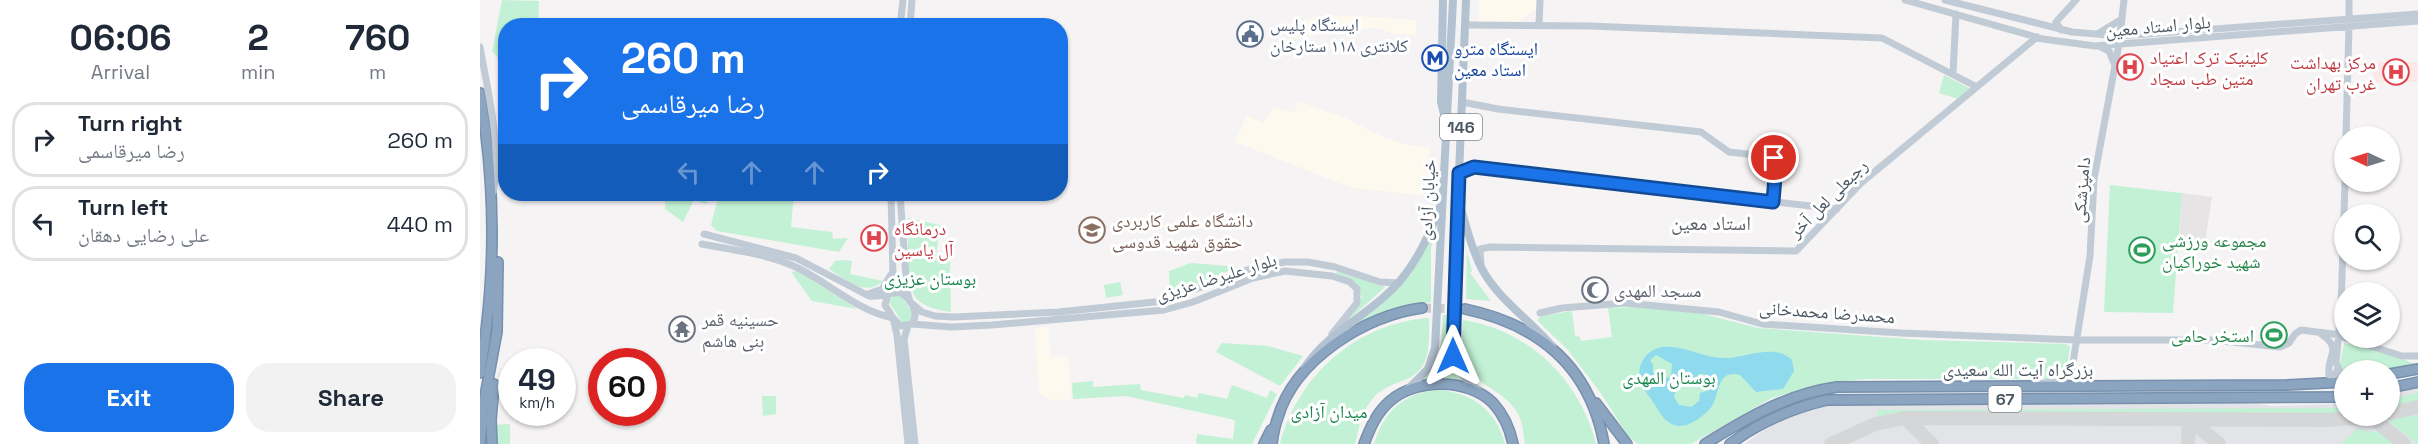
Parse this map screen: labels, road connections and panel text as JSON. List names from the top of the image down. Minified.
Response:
{"streets":{"highway":["بزرگراه آیت الله سعیدی","67"],"main road":["بلوار استاد معین","146","دامپزشکی","رجبعلی لعل آخر","خیابان آزادی","بلوار علیرضا عزیزی","محمدرضا محمدخانی"]},"crossings":[["بلوار استاد معین","دامپزشکی"],["بلوار استاد معین","رجبعلی لعل آخر"],["دامپزشکی","محمدرضا محمدخانی"],["دامپزشکی","بزرگراه آیت الله سعیدی"]],"districts":["استاد معین"],"parks":["بوستان عزیزی","بوستان المهدی","میدان آزادی"],"places":{"public building":["ایستگاه پلیس کلانتری ۱۱۸ ستارخان"],"metro station":["ایستگاه مترو استاد معین"],"hospital":["کلینیک ترک اعتیاد متین طب سجاد","مرکز بهداشت غرب تهران","درمانگاه آل یاسین"],"school or university":["دانشگاه علمی کاربردی حقوق شهید قدوسی"],"sports":["مجموعه ورزشی شهید خوراکیان","استخر حامی"],"mosque":["مسجد المهدی"],"temple":["حسینیه قمر بنی هاشم"]},"north":"left","page":{"eta":["06:06","Arrival","2","min","760","m"],"turn":["260 m","رضا میرقاسمی"],"list":[{"name":"Turn right","note":"رضا میرقاسمی","value":"260 m"},{"name":"Turn left","note":"علی رضایی دهقان","value":"440 m"}],"map_buttons":"+","speed":"49 km/h","limit":"60","buttons":["Exit","Share"]}}
